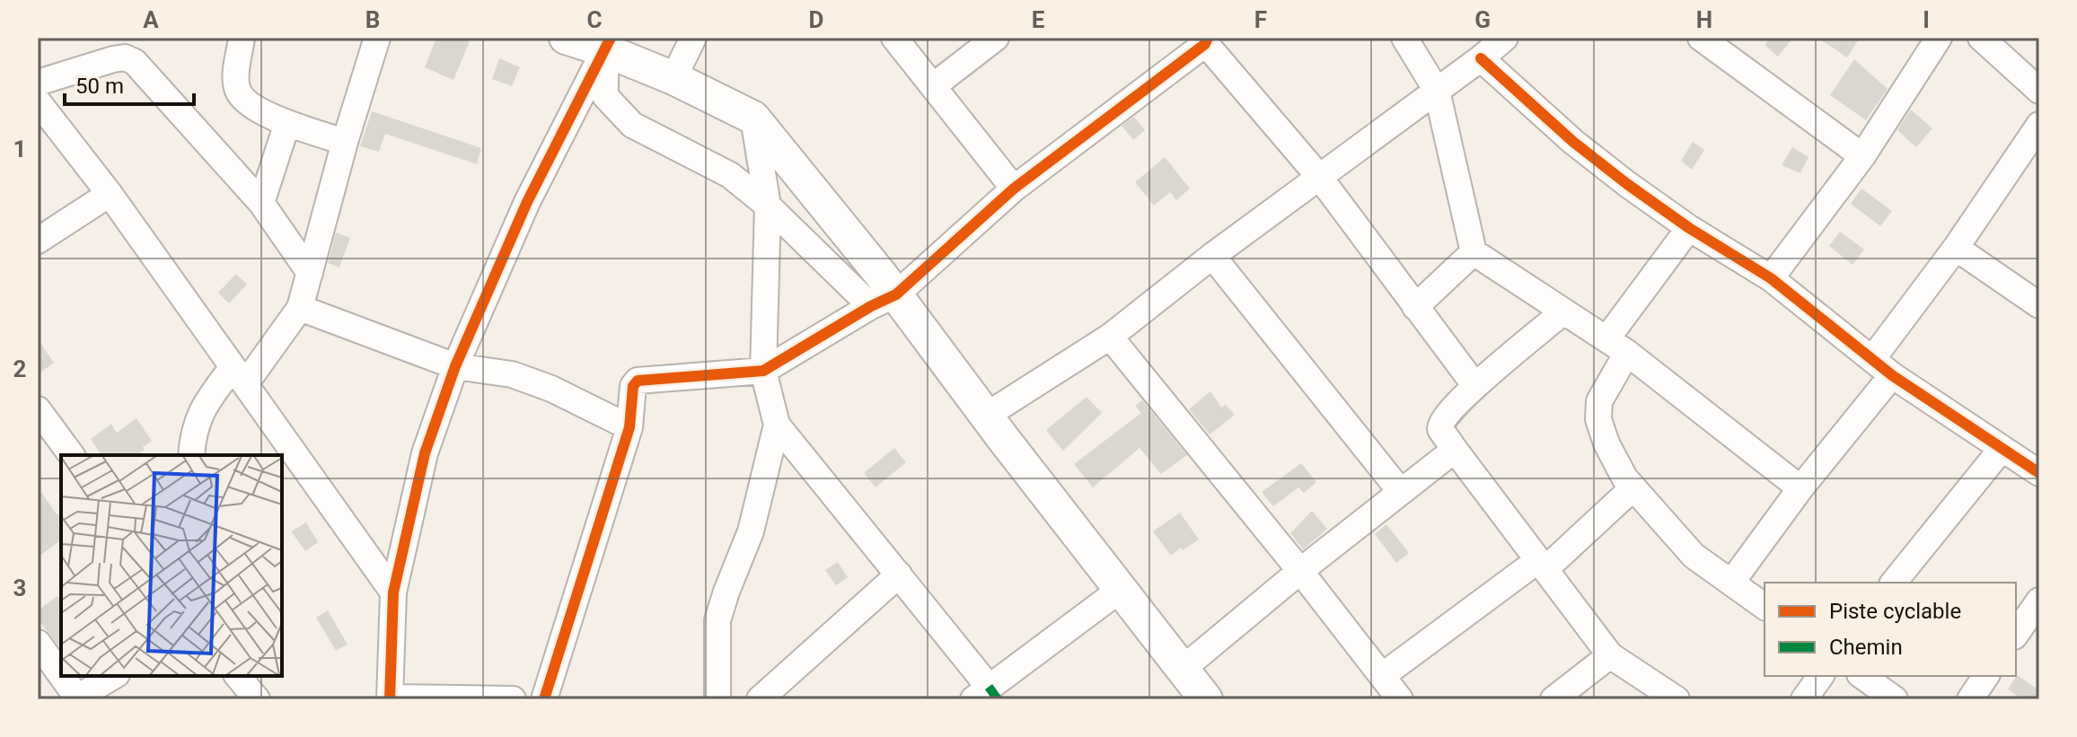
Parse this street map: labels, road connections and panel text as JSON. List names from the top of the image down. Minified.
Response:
{"legend":["Piste cyclable","Chemin"],"scale_bar":"50 m","grid":{"columns":["A","B","C","D","E","F","G","H","I"],"rows":["1","2","3"]}}
